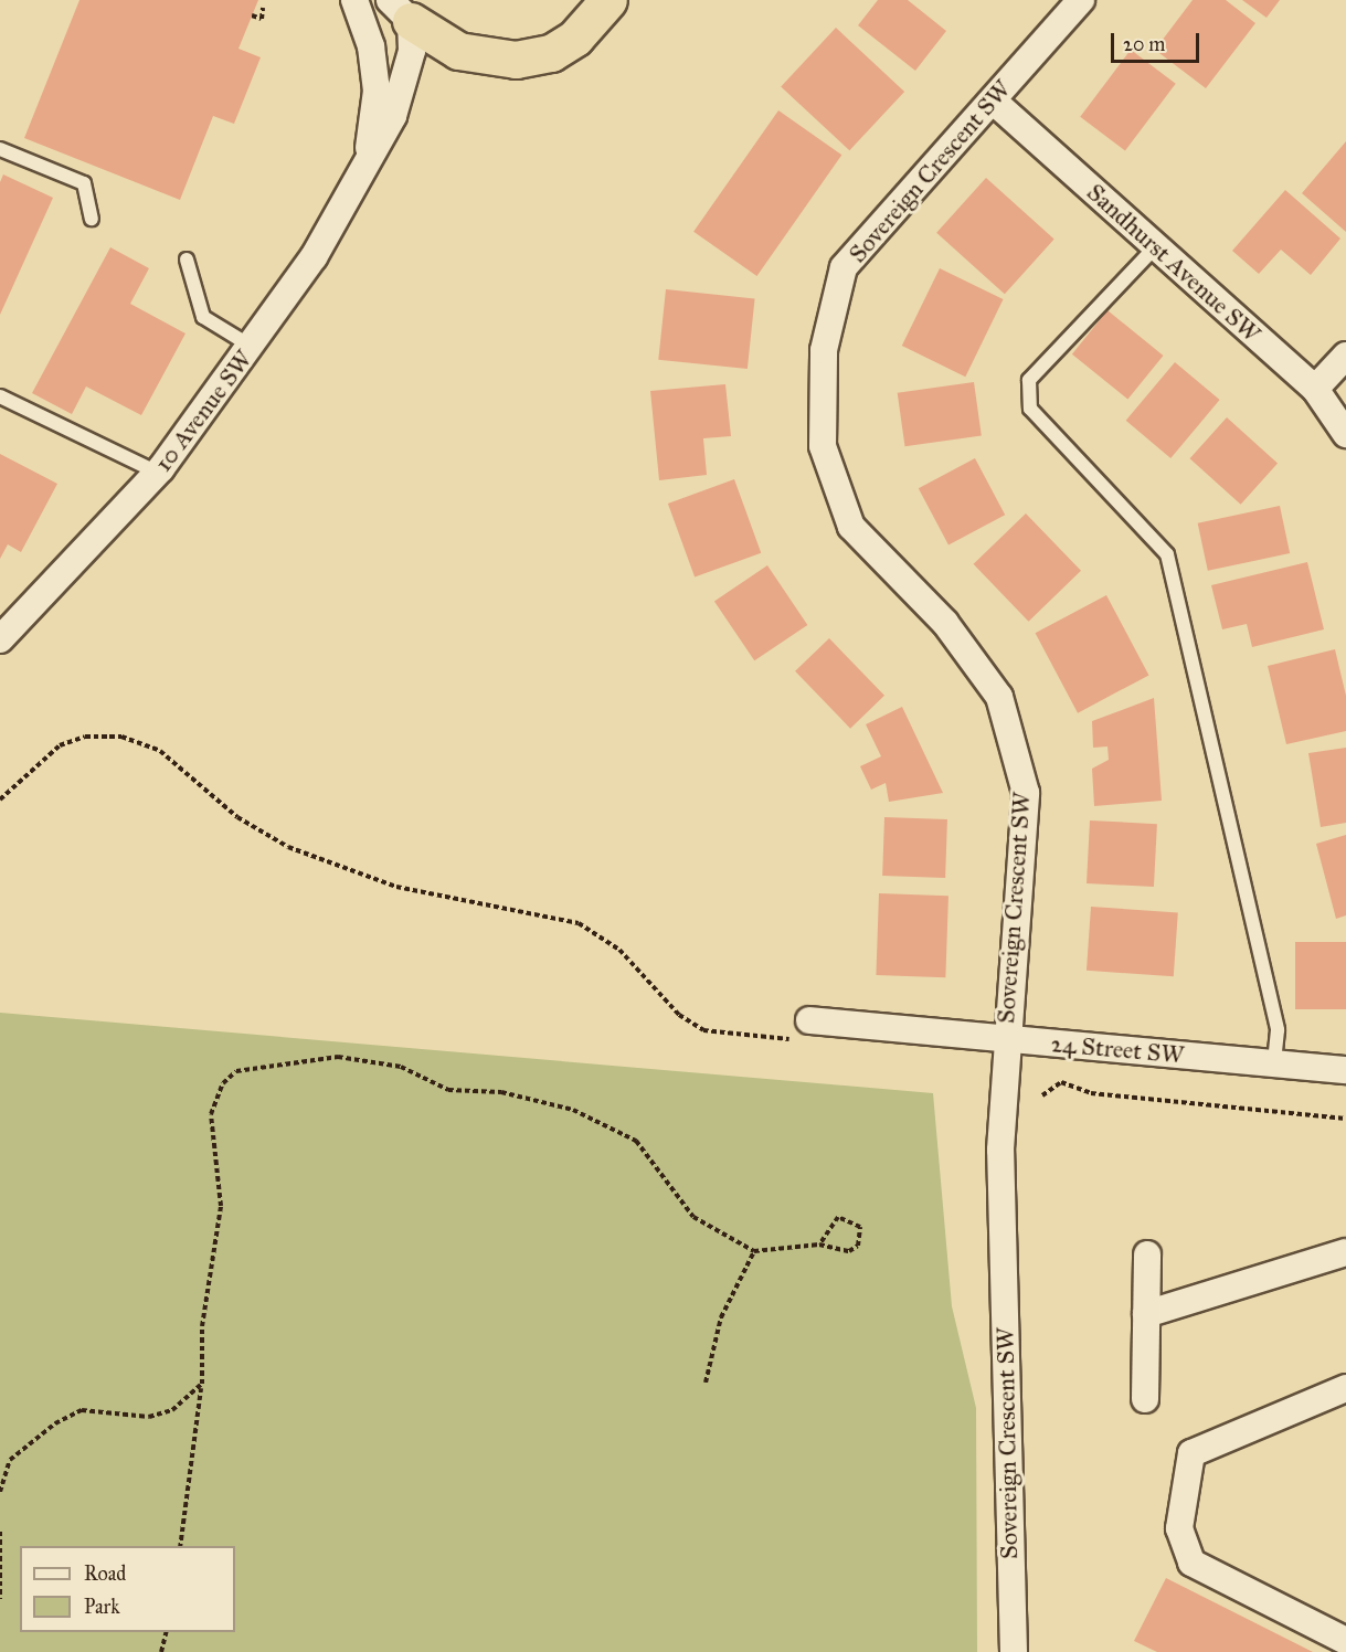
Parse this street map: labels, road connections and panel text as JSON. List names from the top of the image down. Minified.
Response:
{"streets":{"street":["Sovereign Crescent SW","Sandhurst Avenue SW","10 Avenue SW","24 Street SW"]},"crossings":[["Sovereign Crescent SW","Sandhurst Avenue SW"],["Sovereign Crescent SW","24 Street SW"]],"legend":["Road","Park"],"scale_bar":"20 m"}
